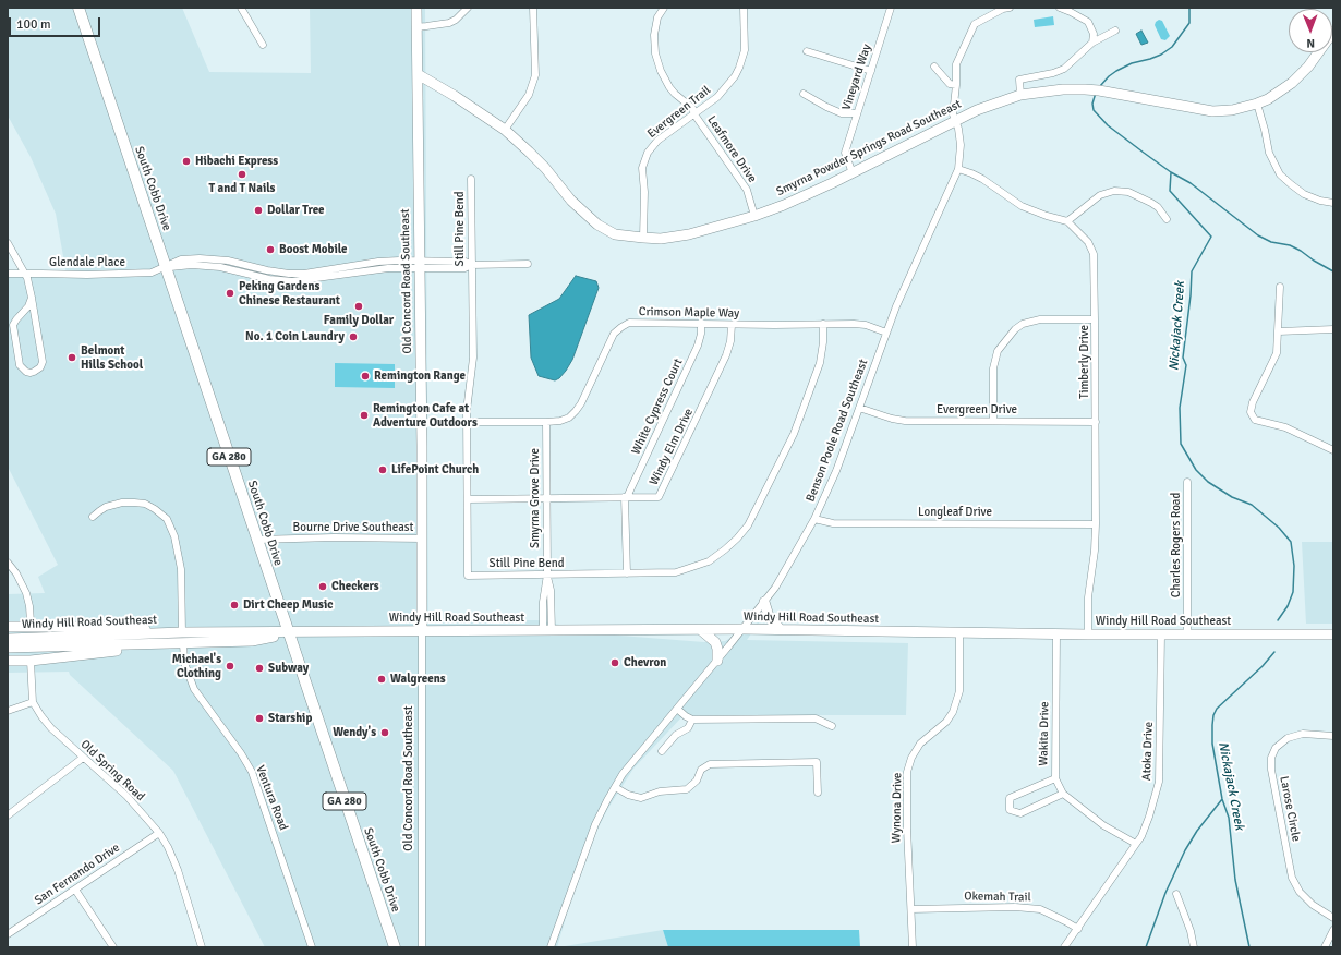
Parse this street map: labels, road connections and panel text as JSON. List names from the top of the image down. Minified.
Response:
{"streets":{"main road":["South Cobb Drive","GA 280"],"street":["Vineyard Way","Evergreen Trail","Smyrna Powder Springs Road Southeast","Leafmore Drive","Still Pine Bend","Glendale Place","Old Concord Road Southeast","Crimson Maple Way","Timberly Drive","White Cypress Court","Evergreen Drive","Benson Poole Road Southeast","Windy Elm Drive","Smyrna Grove Drive","Longleaf Drive","Bourne Drive Southeast","Charles Rogers Road","Windy Hill Road Southeast","Wakita Drive","Atoka Drive","Old Spring Road","Ventura Road","Wynona Drive","Larose Circle","San Fernando Drive","Okemah Trail"]},"crossings":[["Vineyard Way","Smyrna Powder Springs Road Southeast"],["Evergreen Trail","Smyrna Powder Springs Road Southeast"],["Evergreen Trail","Leafmore Drive"],["Smyrna Powder Springs Road Southeast","Leafmore Drive"],["Smyrna Powder Springs Road Southeast","Old Concord Road Southeast"],["Smyrna Powder Springs Road Southeast","Benson Poole Road Southeast"],["South Cobb Drive","Glendale Place"],["South Cobb Drive","Bourne Drive Southeast"],["South Cobb Drive","Windy Hill Road Southeast"],["Still Pine Bend","Glendale Place"],["Still Pine Bend","Crimson Maple Way"],["Still Pine Bend","Windy Elm Drive"],["Still Pine Bend","Smyrna Grove Drive"],["Glendale Place","Old Concord Road Southeast"],["Old Concord Road Southeast","Bourne Drive Southeast"],["Old Concord Road Southeast","Windy Hill Road Southeast"],["Crimson Maple Way","White Cypress Court"],["Crimson Maple Way","Benson Poole Road Southeast"],["Crimson Maple Way","Windy Elm Drive"],["Crimson Maple Way","Smyrna Grove Drive"],["Timberly Drive","Evergreen Drive"],["Timberly Drive","Longleaf Drive"],["Timberly Drive","Windy Hill Road Southeast"],["White Cypress Court","Windy Elm Drive"],["Evergreen Drive","Benson Poole Road Southeast"],["Benson Poole Road Southeast","Longleaf Drive"],["Benson Poole Road Southeast","Windy Hill Road Southeast"],["Windy Elm Drive","Smyrna Grove Drive"],["Smyrna Grove Drive","Windy Hill Road Southeast"],["Charles Rogers Road","Windy Hill Road Southeast"],["Windy Hill Road Southeast","Wakita Drive"],["Windy Hill Road Southeast","Atoka Drive"],["Windy Hill Road Southeast","Ventura Road"],["Windy Hill Road Southeast","Wynona Drive"],["Wakita Drive","Atoka Drive"],["Atoka Drive","Okemah Trail"],["Old Spring Road","San Fernando Drive"],["Wynona Drive","Okemah Trail"]],"water":["Nickajack Creek"],"places":["Hibachi Express","T and T Nails","Dollar Tree","Boost Mobile","Peking Gardens Chinese Restaurant","Family Dollar","No. 1 Coin Laundry","Belmont Hills School","Remington Range","Remington Cafe at Adventure Outdoors","LifePoint Church","Checkers","Dirt Cheep Music","Chevron","Michael's Clothing","Subway","Walgreens","Starship","Wendy's"],"scale_bar":"100 m","north":"bottom"}
